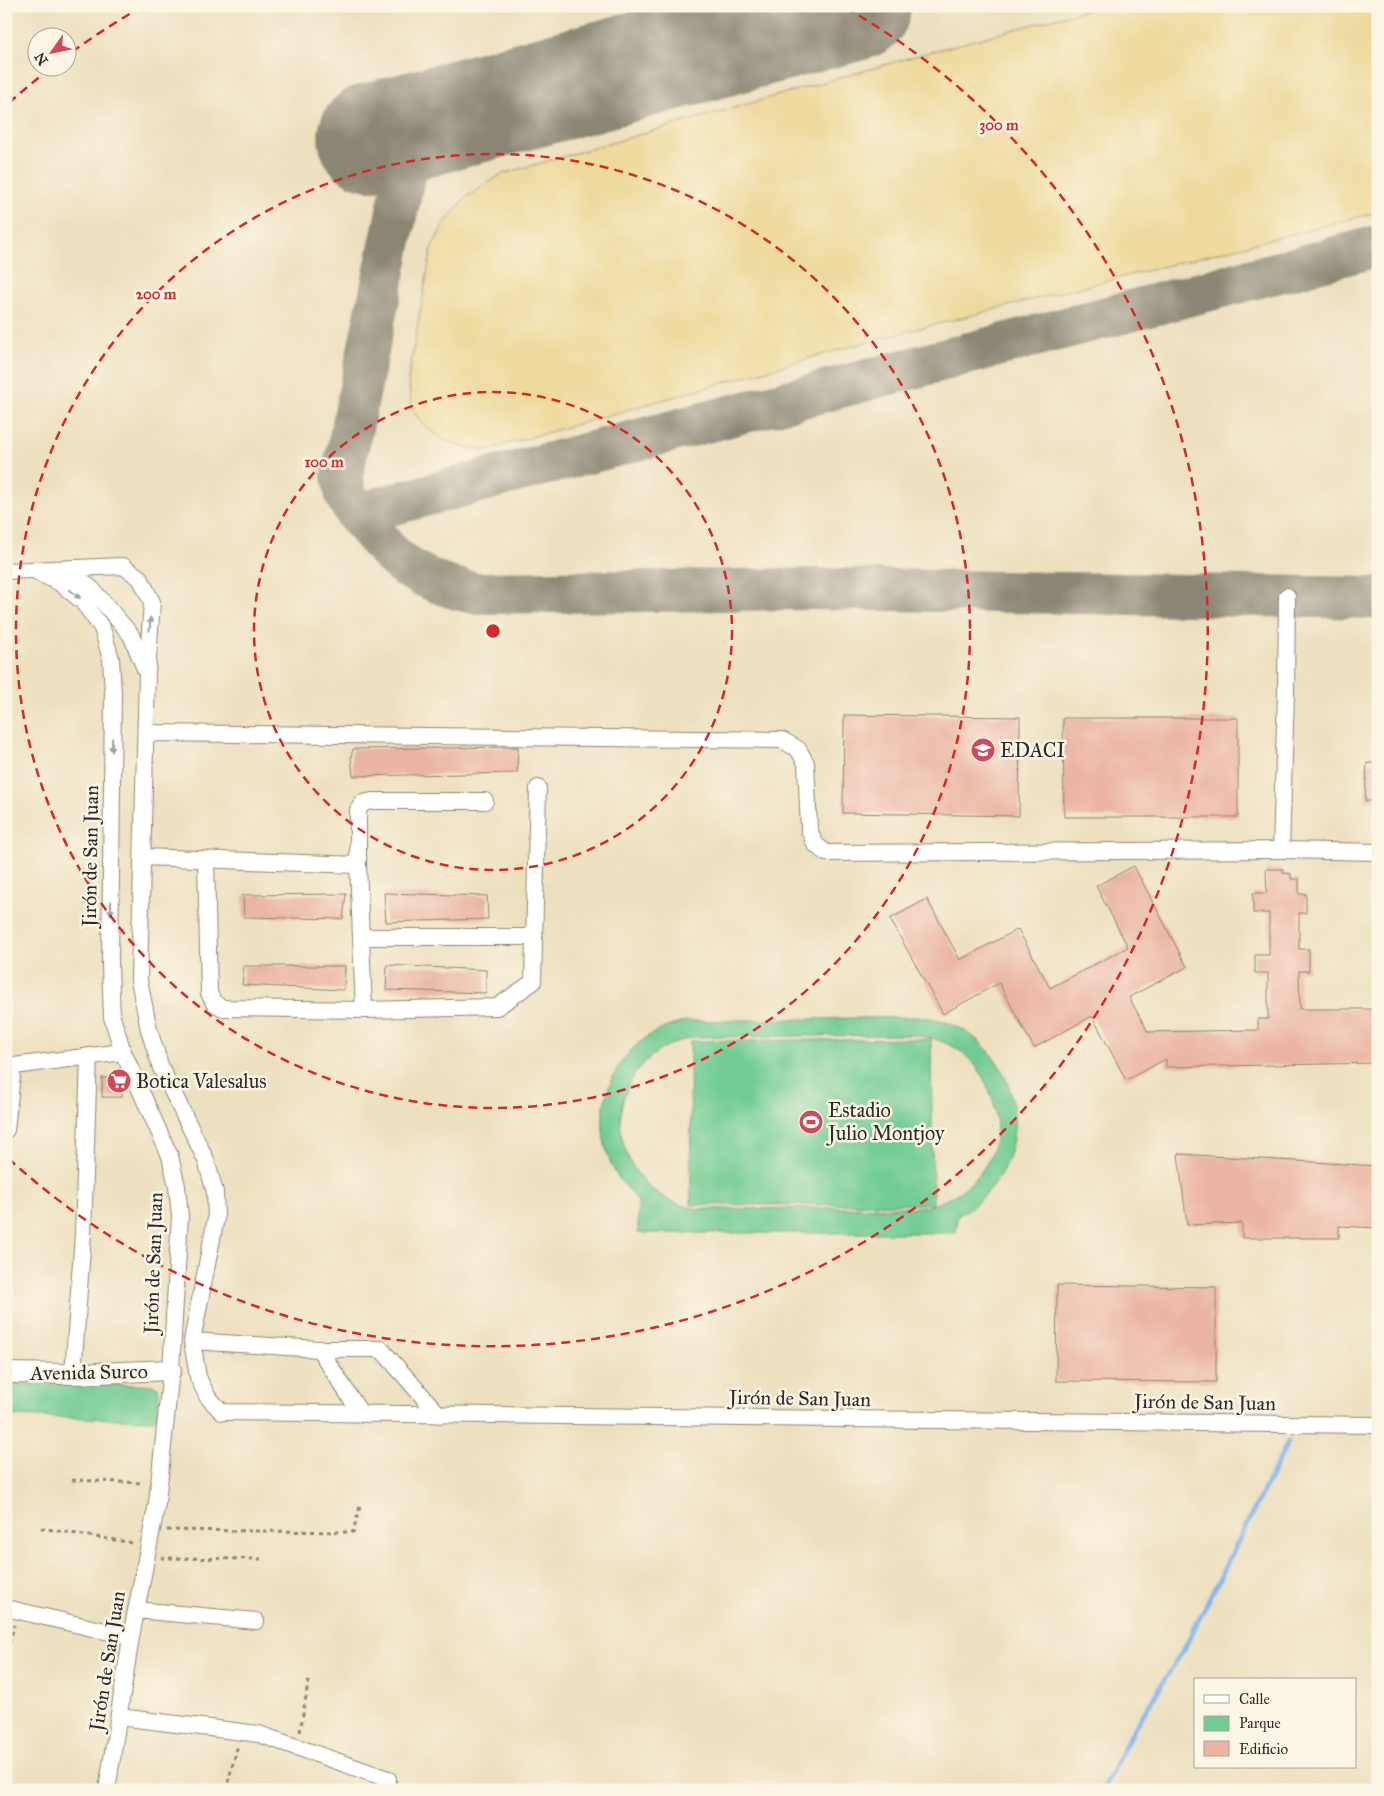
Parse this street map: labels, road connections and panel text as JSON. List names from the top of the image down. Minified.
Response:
{"streets":{"main road":["Avenida Surco"],"street":["Jirón de San Juan"]},"crossings":[["Jirón de San Juan","Avenida Surco"]],"places":{"school or university":["EDACI"],"supermarket":["Botica Valesalus"],"sports":["Estadio Julio Montjoy"]},"legend":["Calle","Parque","Edificio"],"north":"bottom left","rings":["300 m","200 m","100 m"]}
